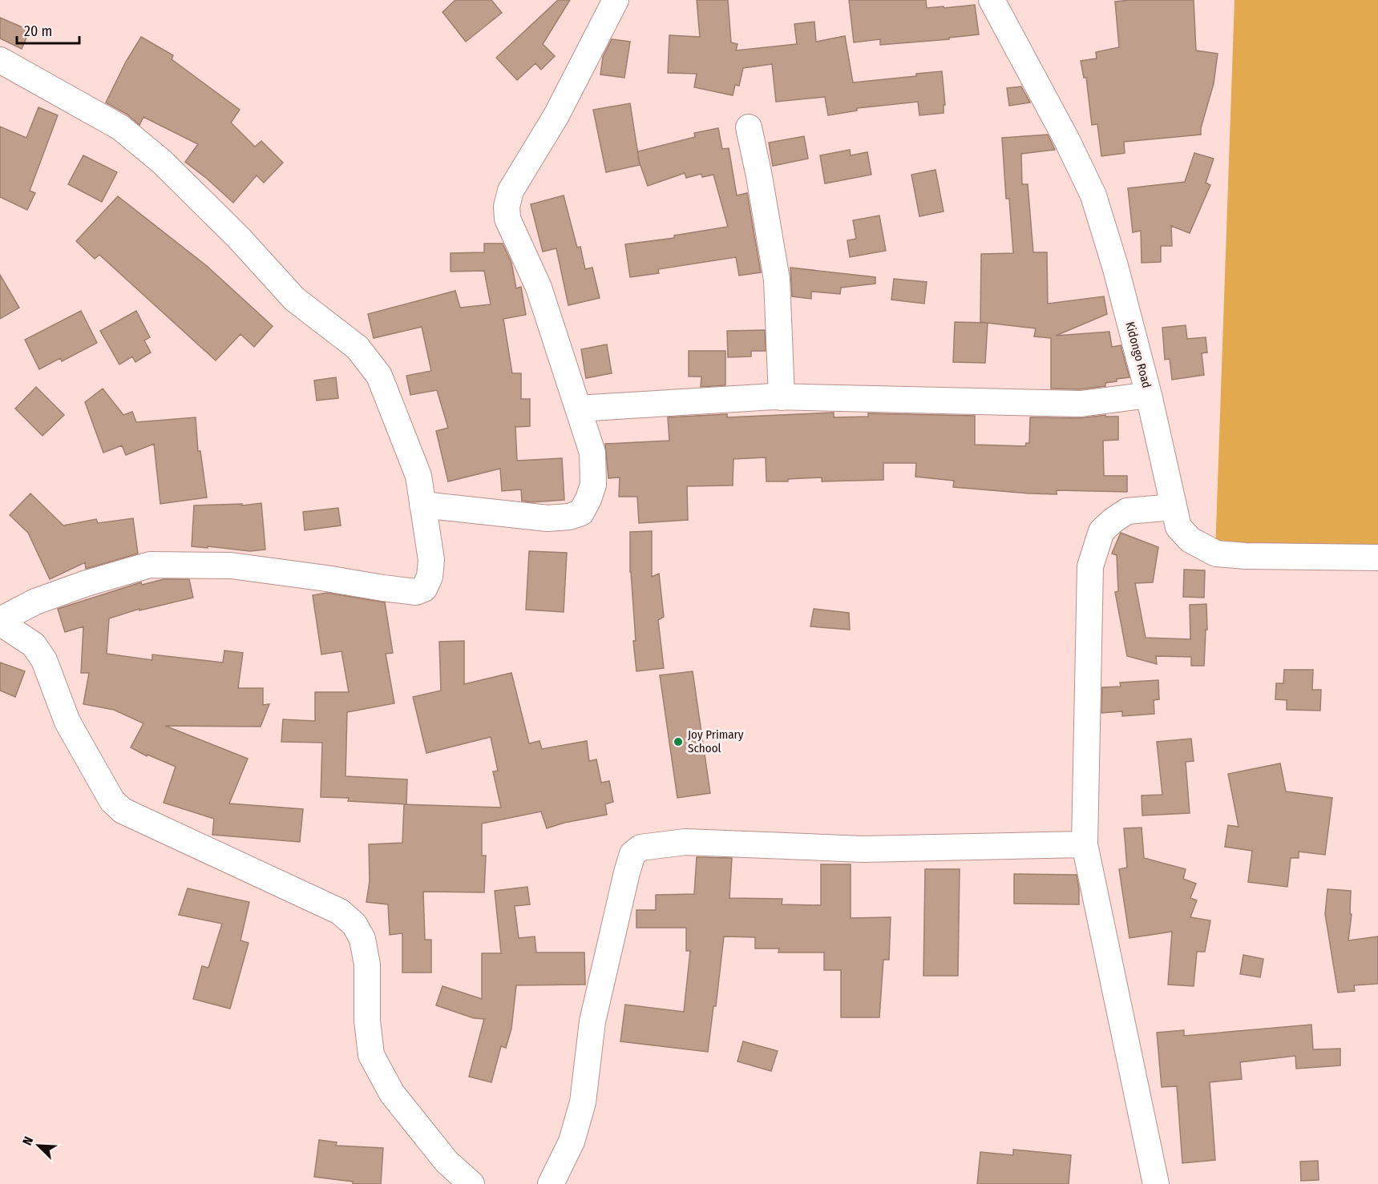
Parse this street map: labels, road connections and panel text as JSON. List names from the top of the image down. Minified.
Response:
{"streets":{"street":["Kidongo Road"]},"places":["Joy Primary School"],"scale_bar":"20 m","north":"top left"}
